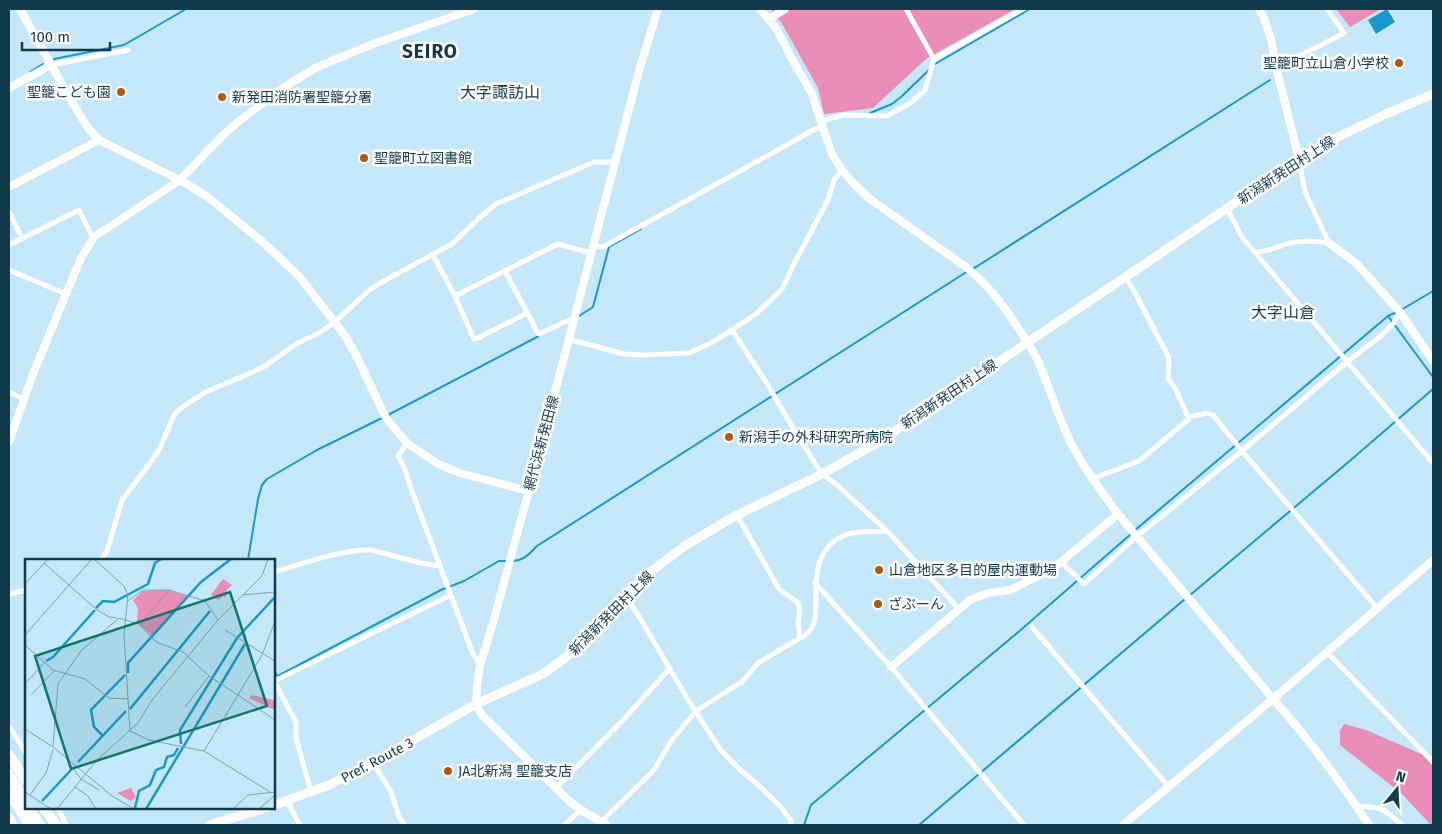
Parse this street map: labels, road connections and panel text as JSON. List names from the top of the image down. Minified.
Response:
{"streets":{"main road":["新潟新発田村上線","Pref. Route 3"],"street":["網代浜新発田線"]},"crossings":[["新潟新発田村上線","網代浜新発田線"],["新潟新発田村上線","Pref. Route 3"],["網代浜新発田線","Pref. Route 3"]],"districts":["SEIRO","大字諏訪山","大字山倉"],"places":["聖籠町立山倉小学校","聖籠こども園","新発田消防署聖籠分署","聖籠町立図書館","新潟手の外科研究所病院","山倉地区多目的屋内運動場","ざぶーん","JA北新潟 聖籠支店"],"scale_bar":"100 m","north":"top"}
